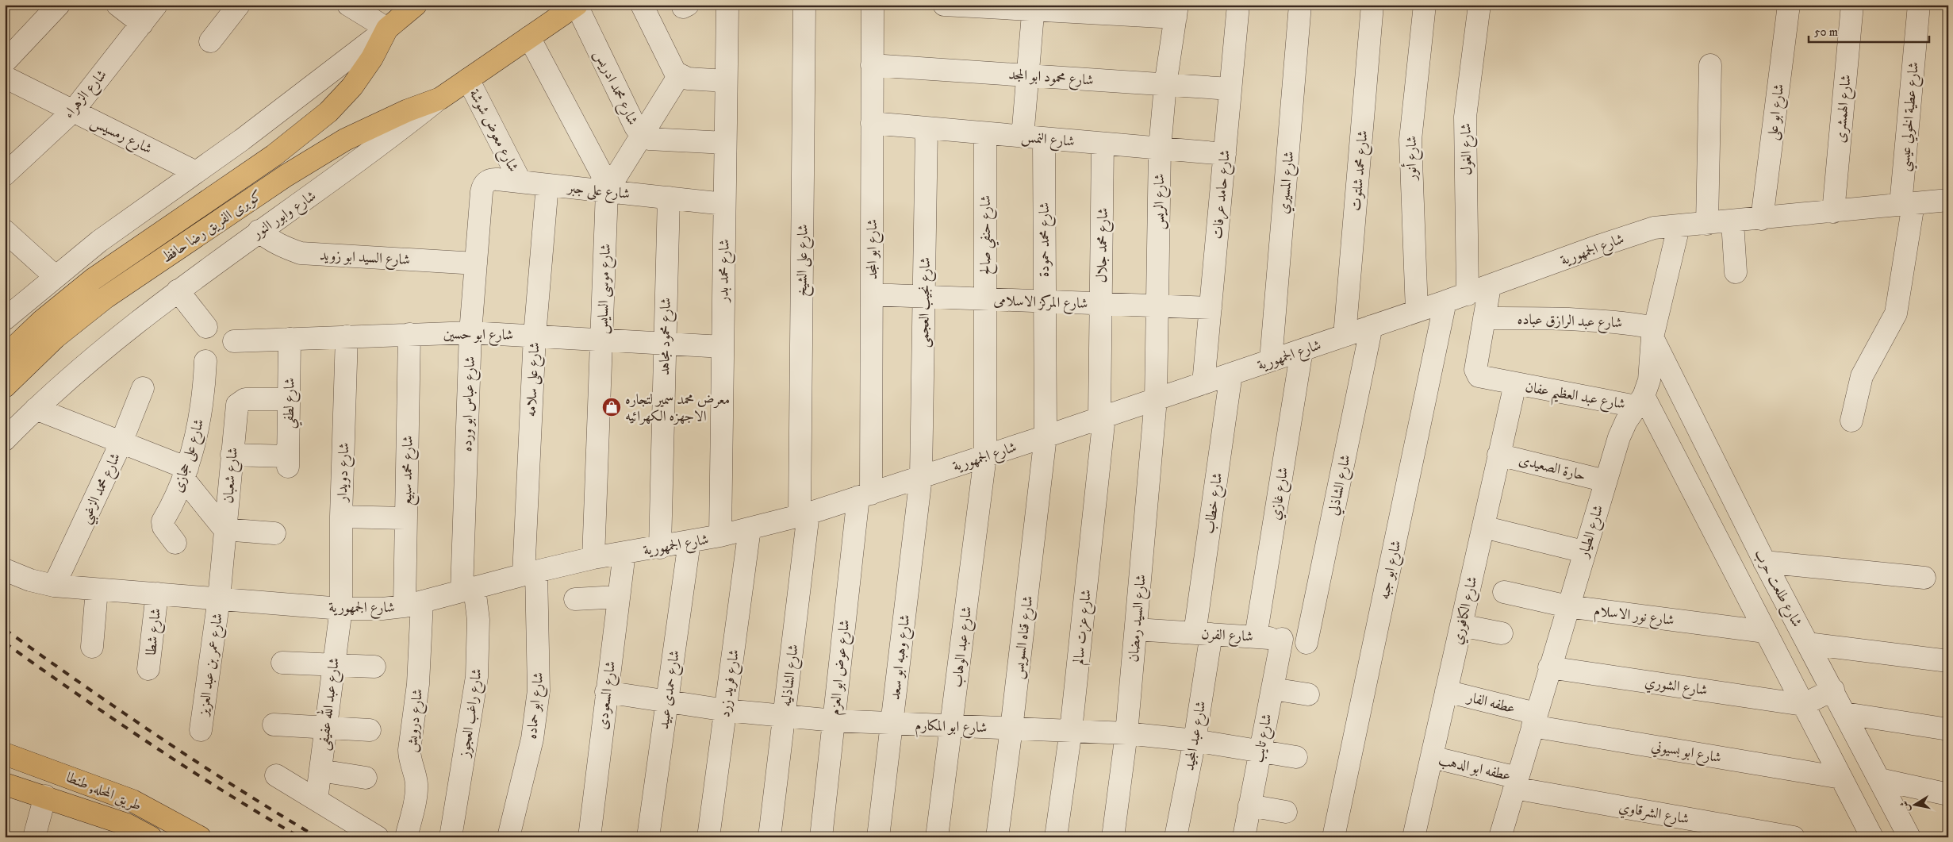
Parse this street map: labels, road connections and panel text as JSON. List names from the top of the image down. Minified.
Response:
{"streets":{"main road":["شارع وابور النور","كوبرى الفريق رضا حافظ","طريق المحله, طنطا"],"street":["شارع محمود ابو المجد","شارع محمد ادريس","شارع الزهراء","شارع الهمشرى","شارع ابو على","شارع عطية الخولي عيسي","شارع معوض شوشة","شارع رمسيس","شارع النمس","شارع الغول","شارع أنور","شارع محمد شلتوت","شارع المسيري","شارع على جبر","شارع حامد عرفات","شارع الريس","شارع حنفي صالح","شارع محمد حمودة","شارع محمد جلال","شارع ابو المجد","شارع الجمهورية","شارع السيد ابو زويد","شارع على الشيخ","شارع محمد بدر","شارع موسى السايس","شارع المركز الاسلامى","شارع نجيب العجمى","شارع عبد الرازق عباده","شارع ابو حسين","شارع محمود مجاهد","شارع على سلامه","شارع عبد العظيم عفان","شارع لطفي","شارع عباس ابو ورده","شارع على حجازى","حارة الصعيدى","شارع محمد سبيع","شارع دويدار","شارع شعبان","شارع الشاذلي","شارع محمد الزغبي","شارع غازي","شارع خطاب","شارع الطيار","شارع ابو جبه","شارع طلعت حرب","شارع الكافوري","شارع نور الاسلام","شارع السيد رمضان","شارع عزت سالم","شارع شطا","شارع الفرن","شارع قناه السويس","شارع عبد الوهاب","شارع وهبه ابو سعد","شارع عمر بن عبد العزيز","شارع عوض ابو العزم","شارع الشاذليه","شارع فريد زرد","شارع الشوري","شارع حمدى عبيد","شارع السعودى","عطفه الفار","شارع عبد الله عفيفى","شارع ابو حماده","شارع راغب العجوز","شارع درويش","شارع ابو المكارم","شارع عبد المجيد","شارع تايب","شارع ابو بسيوني","عطفه ابو الدهب","شارع الشرقاوي"]},"crossings":[["شارع محمود ابو المجد","شارع حامد عرفات"],["شارع محمود ابو المجد","شارع الريس"],["شارع محمود ابو المجد","شارع ابو المجد"],["شارع محمد ادريس","شارع وابور النور"],["شارع محمد ادريس","شارع محمد بدر"],["شارع الزهراء","شارع رمسيس"],["شارع الهمشرى","شارع الجمهورية"],["شارع ابو على","شارع الجمهورية"],["شارع عطية الخولي عيسي","شارع الجمهورية"],["شارع معوض شوشة","شارع على جبر"],["شارع معوض شوشة","شارع وابور النور"],["شارع النمس","شارع حامد عرفات"],["شارع النمس","شارع الريس"],["شارع النمس","شارع حنفي صالح"],["شارع النمس","شارع محمد حمودة"],["شارع النمس","شارع محمد جلال"],["شارع النمس","شارع ابو المجد"],["شارع النمس","شارع نجيب العجمى"],["شارع الغول","شارع الجمهورية"],["شارع أنور","شارع الجمهورية"],["شارع محمد شلتوت","شارع الجمهورية"],["شارع المسيري","شارع الجمهورية"],["شارع على جبر","شارع محمد بدر"],["شارع على جبر","شارع موسى السايس"],["شارع على جبر","شارع محمود مجاهد"],["شارع على جبر","شارع على سلامه"],["شارع على جبر","شارع عباس ابو ورده"],["شارع حامد عرفات","شارع الجمهورية"],["شارع حامد عرفات","شارع المركز الاسلامى"],["شارع الريس","شارع الجمهورية"],["شارع الريس","شارع المركز الاسلامى"],["شارع الريس","شارع السيد رمضان"],["شارع وابور النور","كوبرى الفريق رضا حافظ"],["شارع وابور النور","شارع السيد ابو زويد"],["شارع وابور النور","شارع موسى السايس"],["شارع حنفي صالح","شارع الجمهورية"],["شارع حنفي صالح","شارع المركز الاسلامى"],["شارع حنفي صالح","شارع عبد الوهاب"],["شارع محمد حمودة","شارع الجمهورية"],["شارع محمد حمودة","شارع المركز الاسلامى"],["شارع محمد حمودة","شارع قناه السويس"],["شارع محمد جلال","شارع الجمهورية"],["شارع محمد جلال","شارع المركز الاسلامى"],["شارع محمد جلال","شارع عزت سالم"],["شارع ابو المجد","شارع الجمهورية"],["شارع ابو المجد","شارع المركز الاسلامى"],["شارع ابو المجد","شارع عوض ابو العزم"],["شارع الجمهورية","شارع على الشيخ"],["شارع الجمهورية","شارع محمد بدر"],["شارع الجمهورية","شارع موسى السايس"],["شارع الجمهورية","شارع نجيب العجمى"],["شارع الجمهورية","شارع محمود مجاهد"],["شارع الجمهورية","شارع على سلامه"],["شارع الجمهورية","شارع عباس ابو ورده"],["شارع الجمهورية","شارع محمد سبيع"],["شارع الجمهورية","شارع دويدار"],["شارع الجمهورية","شارع شعبان"],["شارع الجمهورية","شارع الشاذلي"],["شارع الجمهورية","شارع محمد الزغبي"],["شارع الجمهورية","شارع غازي"],["شارع الجمهورية","شارع خطاب"],["شارع الجمهورية","شارع الطيار"],["شارع الجمهورية","شارع ابو جبه"],["شارع الجمهورية","شارع السيد رمضان"],["شارع الجمهورية","شارع عزت سالم"],["شارع الجمهورية","شارع شطا"],["شارع الجمهورية","شارع قناه السويس"],["شارع الجمهورية","شارع عبد الوهاب"],["شارع الجمهورية","شارع وهبه ابو سعد"],["شارع الجمهورية","شارع عمر بن عبد العزيز"],["شارع الجمهورية","شارع عوض ابو العزم"],["شارع الجمهورية","شارع الشاذليه"],["شارع الجمهورية","شارع فريد زرد"],["شارع الجمهورية","شارع حمدى عبيد"],["شارع الجمهورية","شارع السعودى"],["شارع الجمهورية","شارع عبد الله عفيفى"],["شارع الجمهورية","شارع ابو حماده"],["شارع الجمهورية","شارع راغب العجوز"],["شارع الجمهورية","شارع درويش"],["شارع السيد ابو زويد","شارع عباس ابو ورده"],["شارع على الشيخ","شارع الشاذليه"],["شارع محمد بدر","شارع ابو حسين"],["شارع موسى السايس","شارع ابو حسين"],["شارع المركز الاسلامى","شارع نجيب العجمى"],["شارع نجيب العجمى","شارع وهبه ابو سعد"],["شارع عبد الرازق عباده","شارع عبد العظيم عفان"],["شارع عبد الرازق عباده","شارع الطيار"],["شارع عبد الرازق عباده","شارع طلعت حرب"],["شارع ابو حسين","شارع محمود مجاهد"],["شارع ابو حسين","شارع على سلامه"],["شارع ابو حسين","شارع لطفي"],["شارع ابو حسين","شارع عباس ابو ورده"],["شارع ابو حسين","شارع محمد سبيع"],["شارع ابو حسين","شارع دويدار"],["شارع على سلامه","شارع ابو حماده"],["شارع عبد العظيم عفان","شارع الطيار"],["شارع عبد العظيم عفان","شارع الكافوري"],["شارع لطفي","شارع شعبان"],["شارع عباس ابو ورده","شارع راغب العجوز"],["حارة الصعيدى","شارع الطيار"],["حارة الصعيدى","شارع الكافوري"],["شارع محمد سبيع","شارع درويش"],["شارع دويدار","شارع عبد الله عفيفى"],["شارع شعبان","شارع عمر بن عبد العزيز"],["شارع الشاذلي","شارع الفرن"],["شارع غازي","شارع الفرن"],["شارع خطاب","شارع الفرن"],["شارع خطاب","شارع عبد المجيد"],["شارع الطيار","شارع طلعت حرب"],["شارع الطيار","شارع نور الاسلام"],["شارع الطيار","شارع الشوري"],["شارع الطيار","عطفه الفار"],["شارع الطيار","شارع ابو بسيوني"],["شارع الطيار","عطفه ابو الدهب"],["شارع الطيار","شارع الشرقاوي"],["شارع الكافوري","عطفه الفار"],["شارع الكافوري","عطفه ابو الدهب"],["شارع السيد رمضان","شارع الفرن"],["شارع السيد رمضان","شارع ابو المكارم"],["شارع عزت سالم","شارع ابو المكارم"],["شارع الفرن","شارع عبد المجيد"],["شارع الفرن","شارع تايب"],["شارع قناه السويس","شارع ابو المكارم"],["شارع عبد الوهاب","شارع ابو المكارم"],["شارع وهبه ابو سعد","شارع ابو المكارم"],["شارع عوض ابو العزم","شارع ابو المكارم"],["شارع الشاذليه","شارع ابو المكارم"],["شارع فريد زرد","شارع ابو المكارم"],["شارع حمدى عبيد","شارع ابو المكارم"],["شارع السعودى","شارع ابو المكارم"],["عطفه الفار","شارع ابو بسيوني"],["شارع ابو المكارم","شارع عبد المجيد"],["شارع ابو المكارم","شارع تايب"],["عطفه ابو الدهب","شارع الشرقاوي"]],"places":{"shop":["معرض محمد سمير لتجاره الاجهزه الكهرائيه"]},"scale_bar":"50 m","north":"left"}
